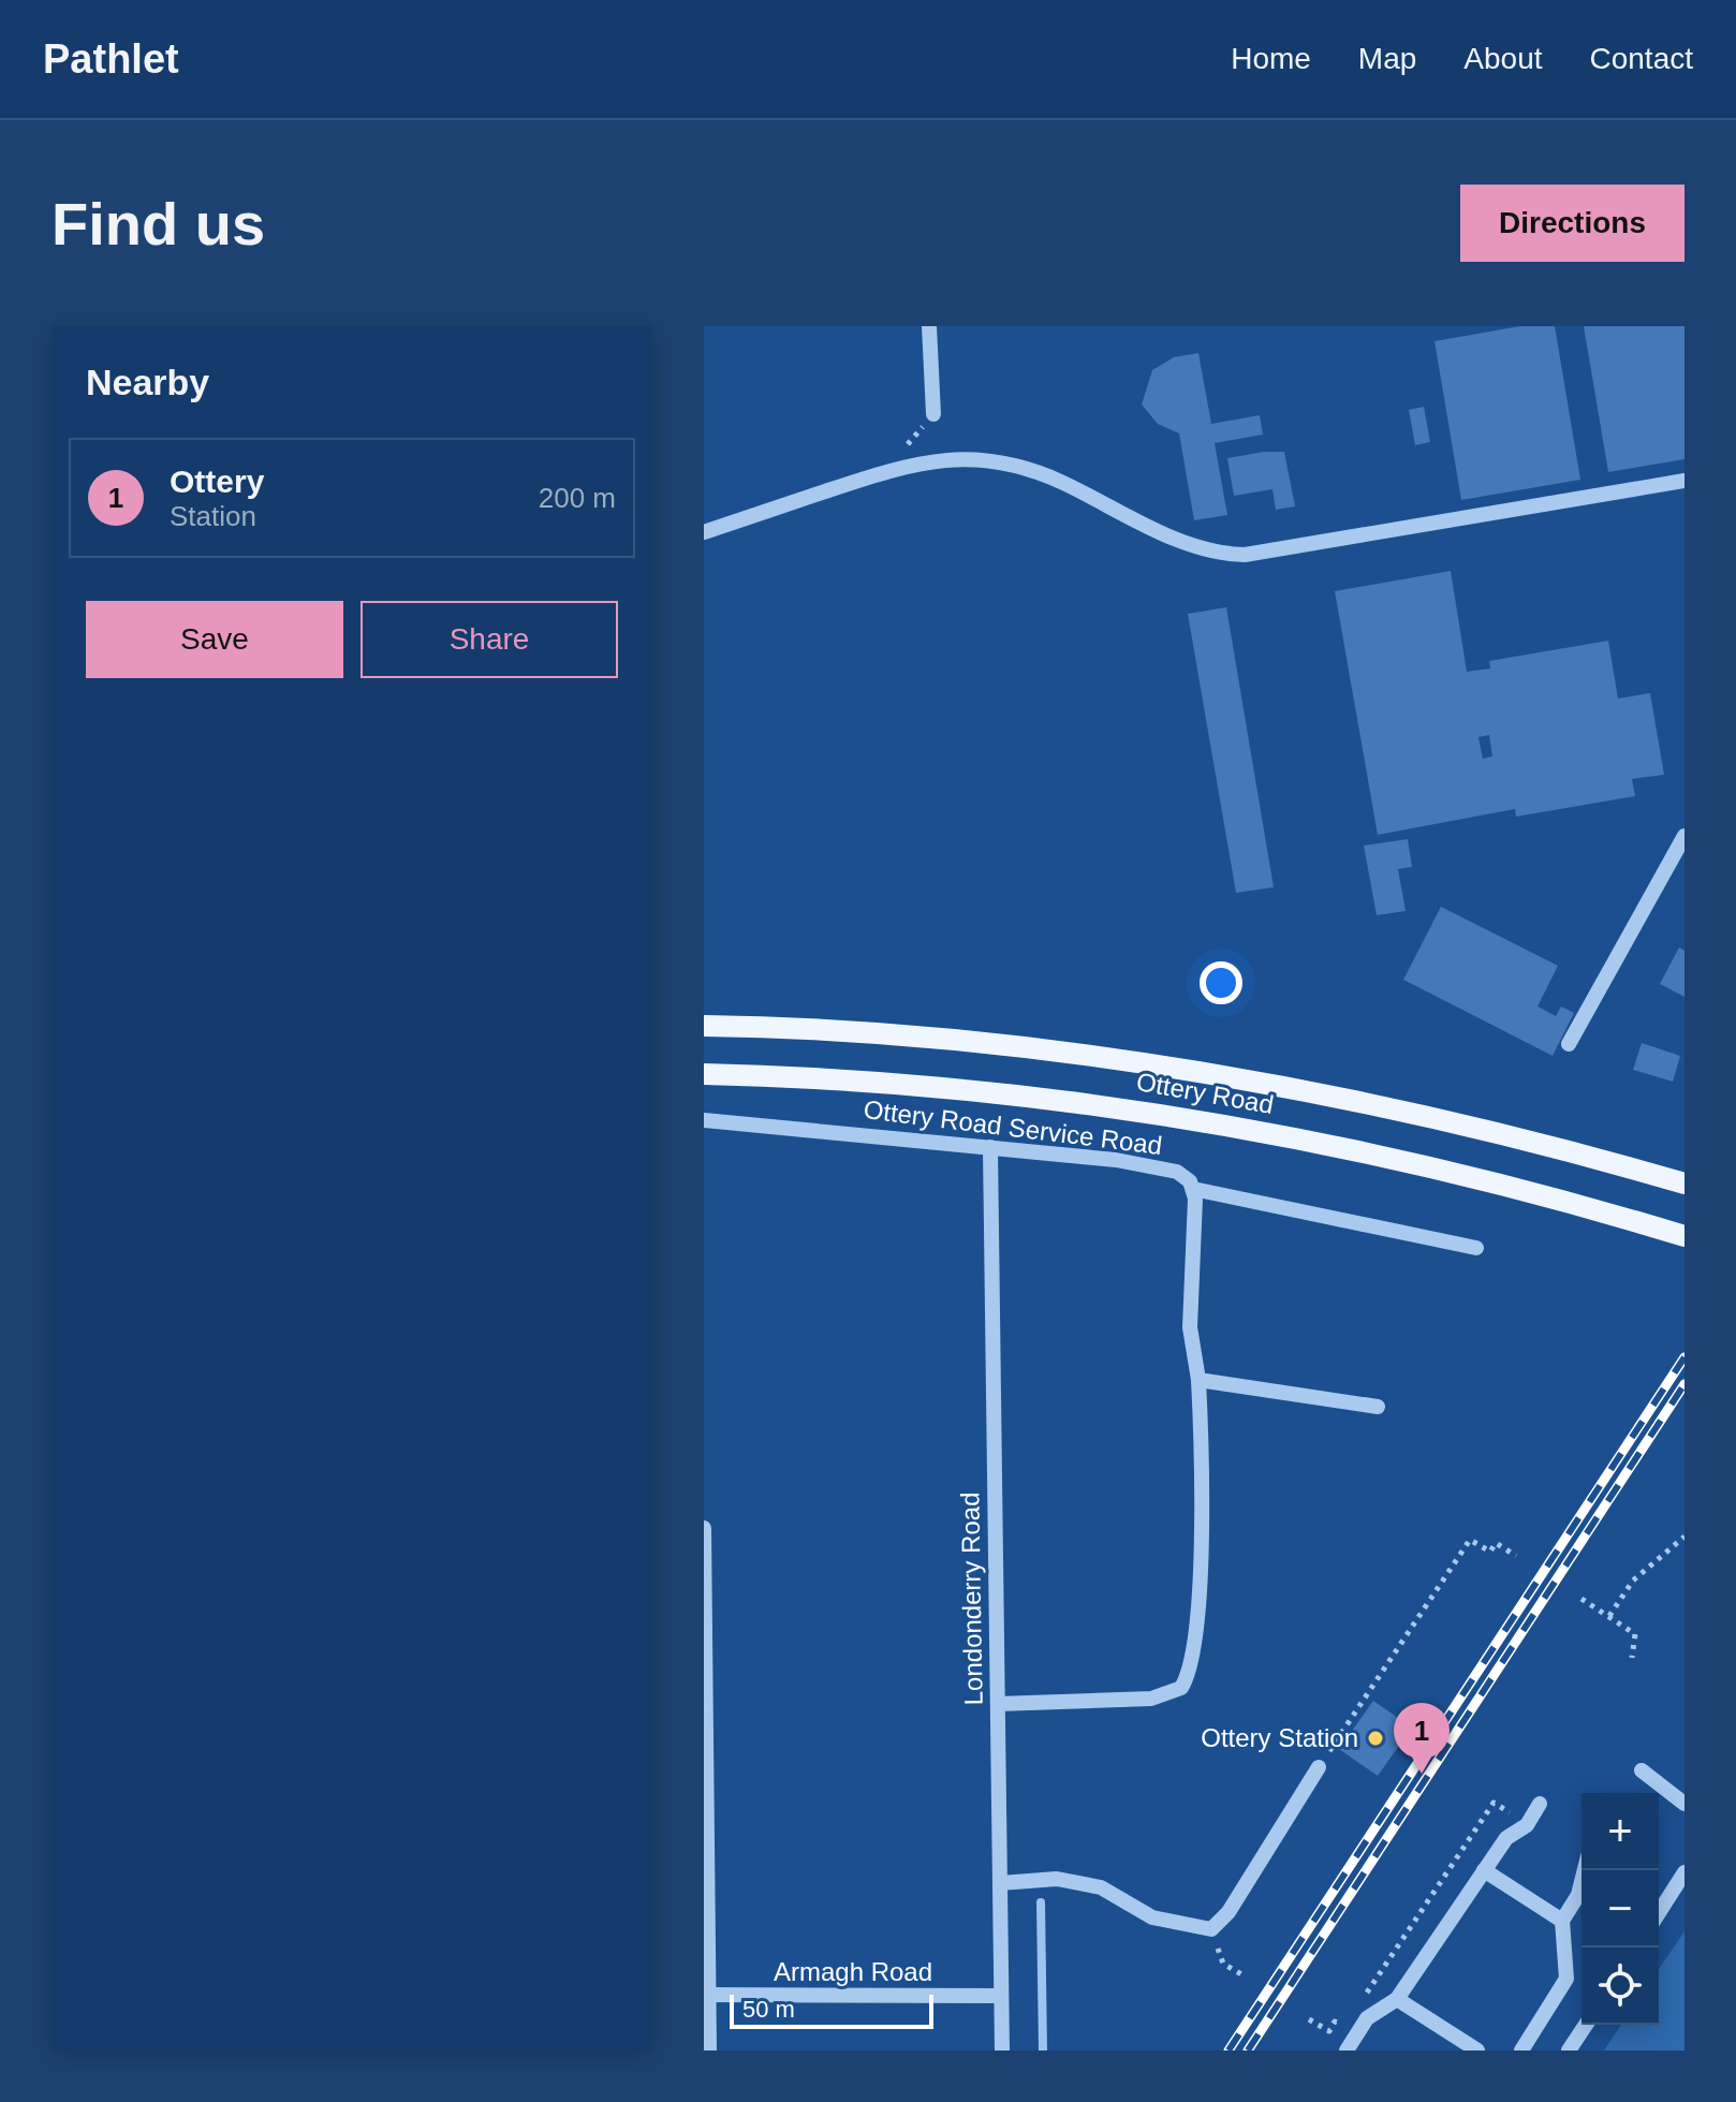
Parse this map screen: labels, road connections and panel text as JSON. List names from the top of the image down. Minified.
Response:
{"streets":{"main road":["Ottery Road"],"street":["Ottery Road Service Road","Londonderry Road","Armagh Road"]},"crossings":[["Ottery Road Service Road","Londonderry Road"],["Londonderry Road","Armagh Road"]],"places":["Ottery Station"],"scale_bar":"50 m","page":{"header":"Pathlet","nav":["Home","Map","About","Contact"],"buttons":["Directions",["Save","Share"]],"title":"Find us","heading":"Nearby","list":[{"mark":"1","name":"Ottery","note":"Station","value":"200 m"}],"pins":"1","map_buttons":["+","−"],"scale":"50 m"}}
